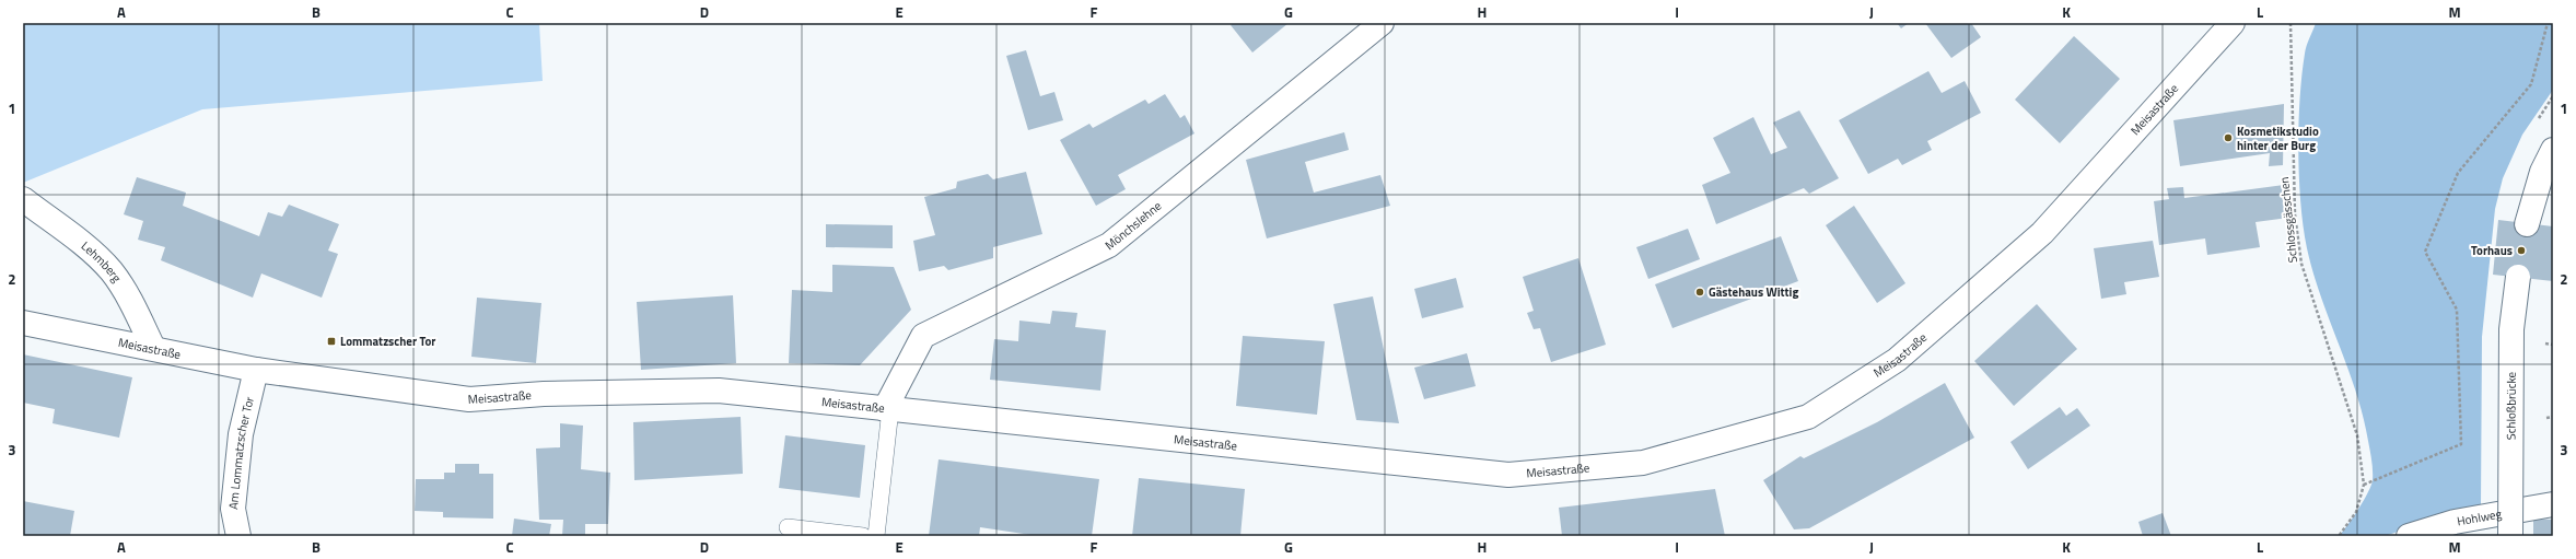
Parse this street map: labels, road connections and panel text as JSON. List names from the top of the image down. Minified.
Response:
{"streets":{"street":["Meisastraße","Mönchslehne","Lehmberg","Schloßbrücke","Am Lommatzscher Tor","Hohlweg"],"path":["Schlossgässchen"]},"crossings":[["Meisastraße","Mönchslehne"],["Meisastraße","Lehmberg"],["Meisastraße","Am Lommatzscher Tor"]],"places":{"other":["Kosmetikstudio hinter der Burg","Torhaus","Gästehaus Wittig"],"transit":["Lommatzscher Tor"]},"grid":{"columns":["A","B","C","D","E","F","G","H","I","J","K","L","M"],"rows":["1","2","3"]}}
